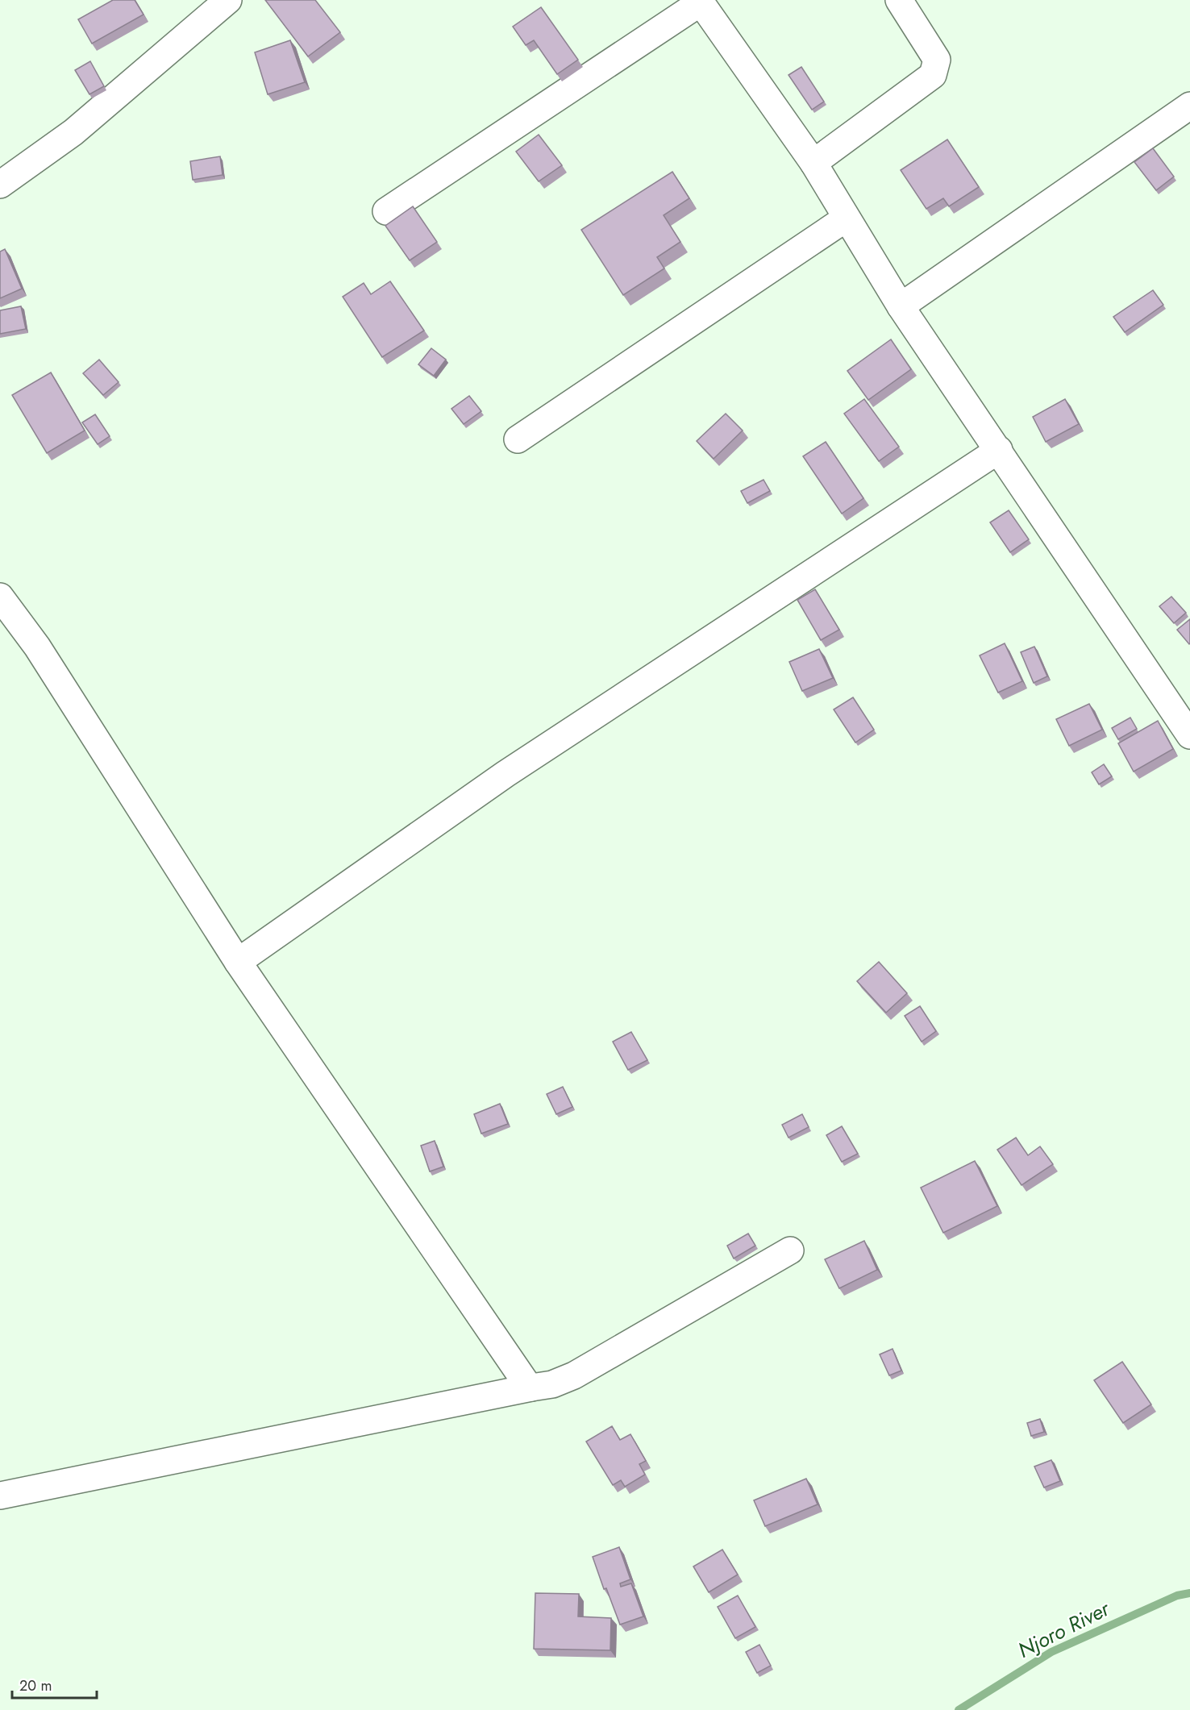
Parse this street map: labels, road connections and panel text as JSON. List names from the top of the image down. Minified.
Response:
{"water":["Njoro River"],"scale_bar":"20 m"}
